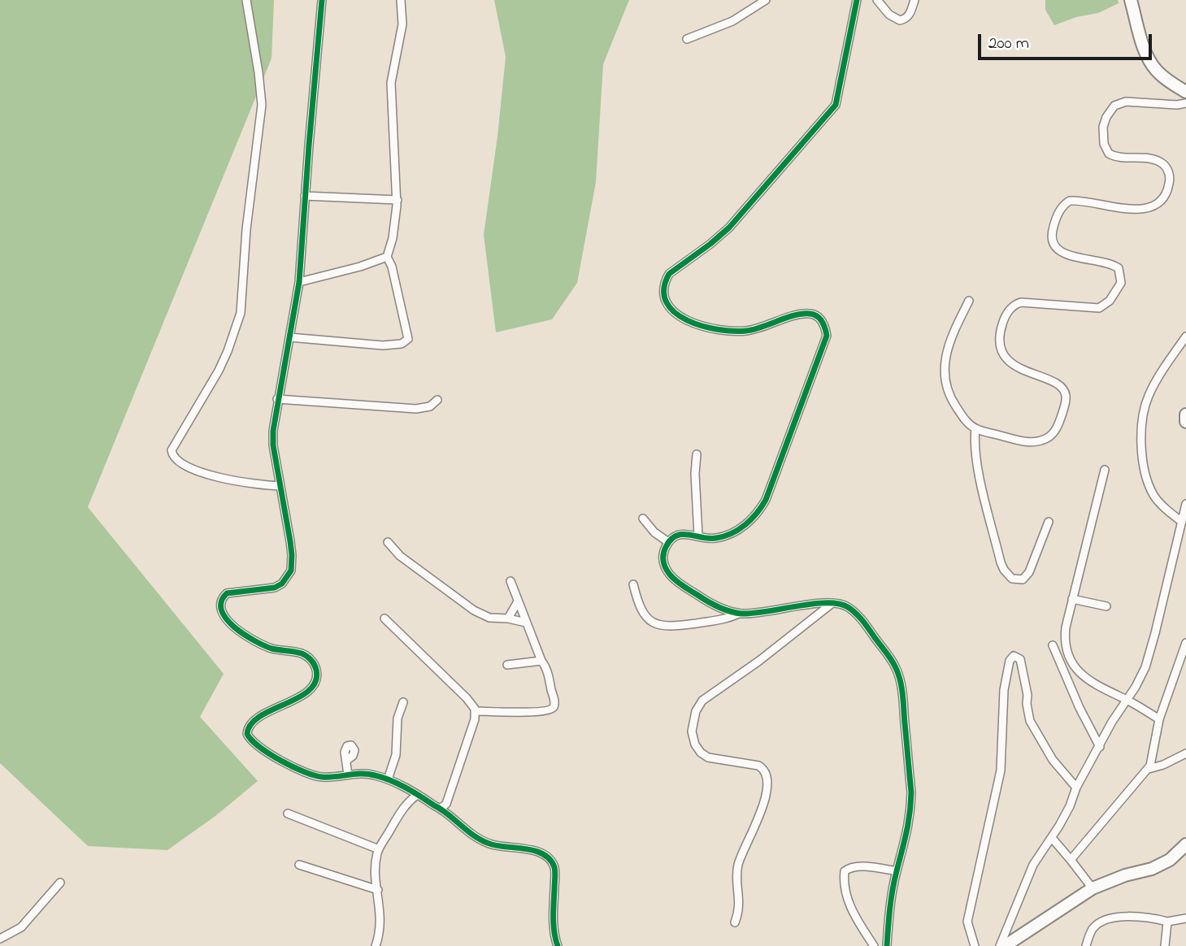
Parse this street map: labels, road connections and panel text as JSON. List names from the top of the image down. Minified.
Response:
{"scale_bar":"200 m"}
